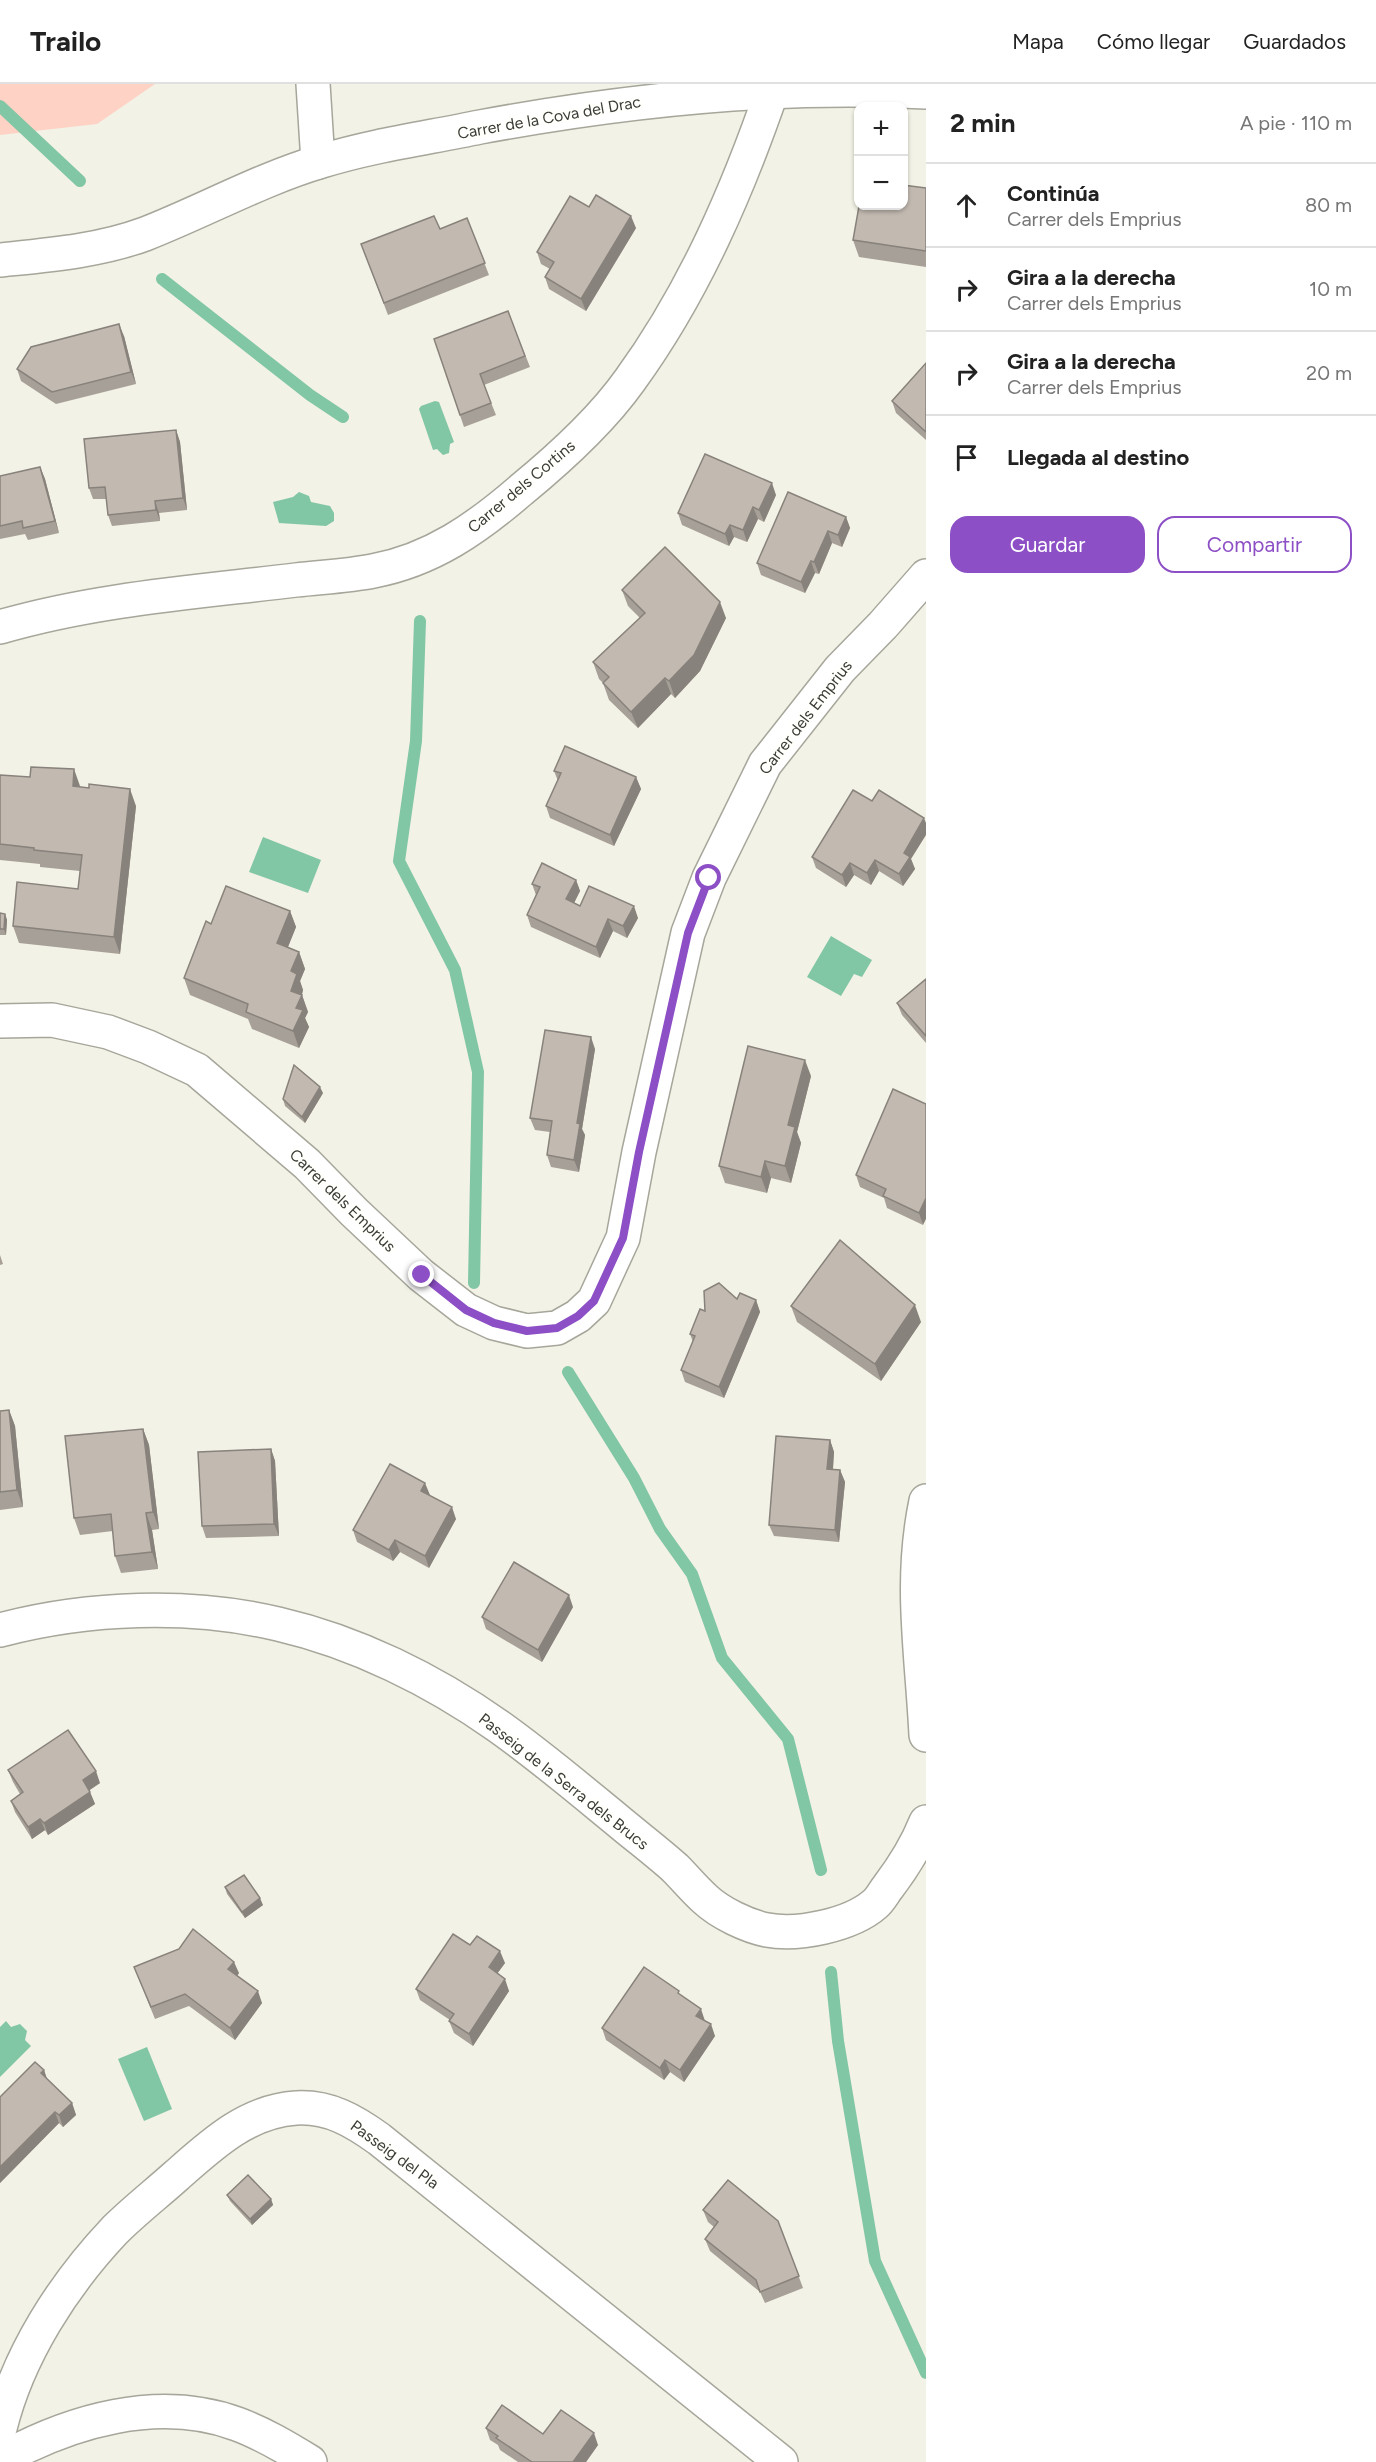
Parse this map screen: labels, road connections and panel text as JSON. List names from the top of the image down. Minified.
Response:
{"streets":{"street":["Carrer de la Cova del Drac","Carrer dels Cortins","Carrer dels Emprius","Passeig de la Serra dels Brucs","Passeig del Pla"]},"crossings":[["Carrer de la Cova del Drac","Carrer dels Cortins"]],"page":{"header":"Trailo","nav":["Mapa","Cómo llegar","Guardados"],"heading":["2 min","A pie · 110 m"],"map_buttons":["+","−"],"list":[["Continúa","Carrer dels Emprius","80 m"],["Gira a la derecha","Carrer dels Emprius","10 m"],["Gira a la derecha","Carrer dels Emprius","20 m"],"Llegada al destino"],"buttons":["Guardar","Compartir"]}}
